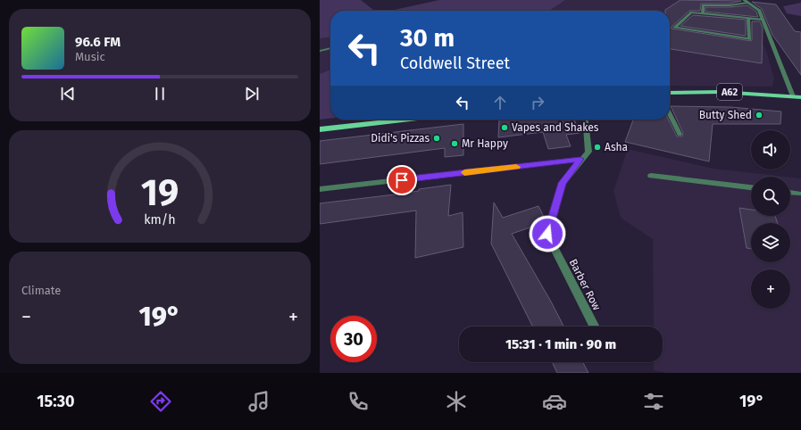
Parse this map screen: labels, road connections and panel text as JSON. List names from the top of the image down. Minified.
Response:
{"streets":{"main road":["A62"],"street":["Barber Row"]},"places":["Butty Shed","Vapes and Shakes","Didi's Pizzas","Mr Happy","Asha"],"page":{"turn":["30 m","Coldwell Street"],"song":["96.6 FM","Music"],"map_buttons":"+","tile":"Climate","heat":["−","19°","+"],"limit":"30","trip":"15:31 · 1 min · 90 m","tabs":["15:30","19°"],"gauge":["19","km/h"]}}
